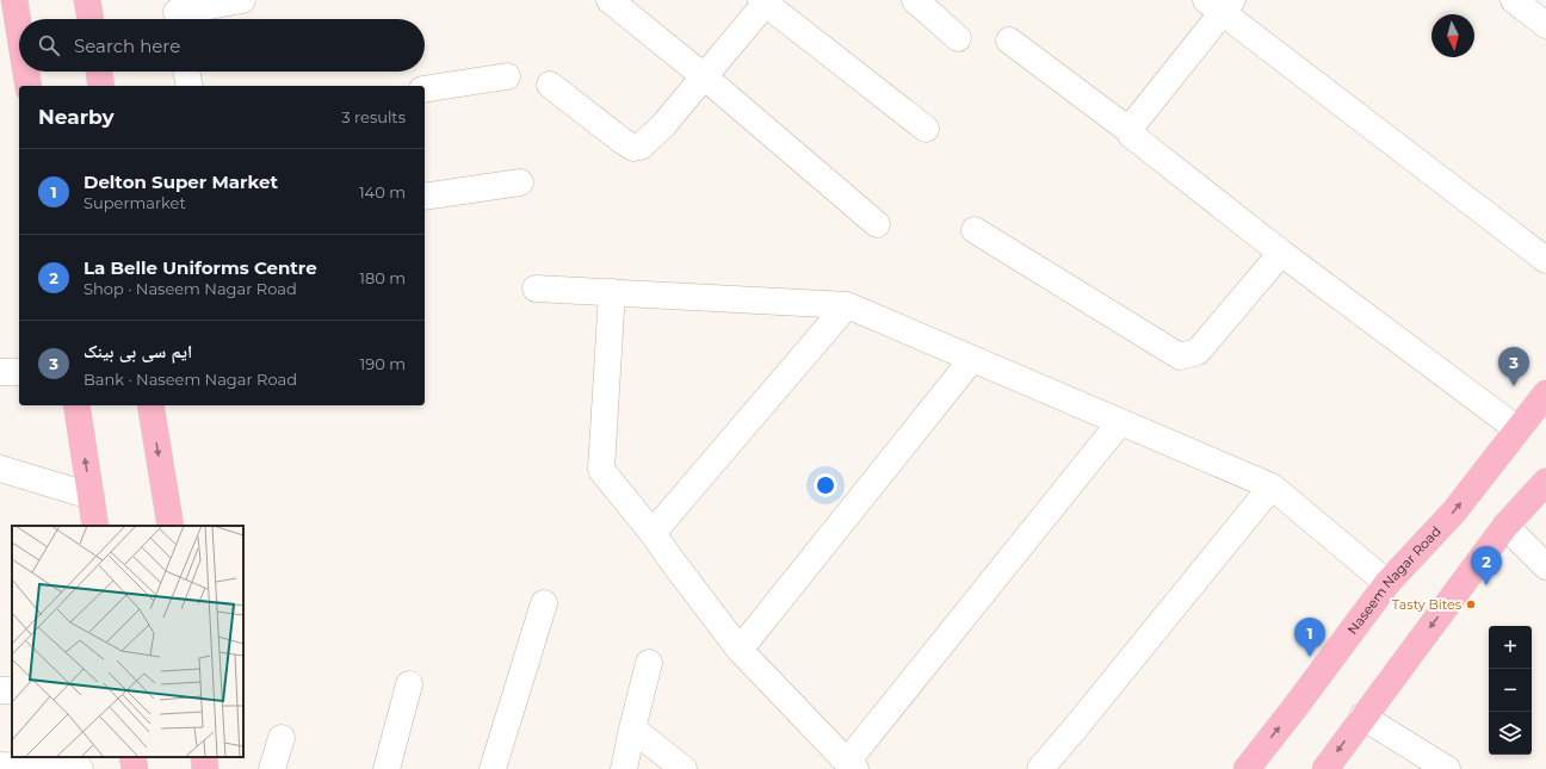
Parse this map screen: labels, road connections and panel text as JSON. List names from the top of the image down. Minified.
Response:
{"streets":{"main road":["Naseem Nagar Road"]},"places":["Tasty Bites"],"north":"bottom","page":{"search":"Search here","heading":["Nearby","3 results"],"list":[{"mark":"1","name":"Delton Super Market","note":"Supermarket","value":"140 m"},{"mark":"2","name":"La Belle Uniforms Centre","note":"Shop · Naseem Nagar Road","value":"180 m"},{"mark":"3","name":"ایم سی بی بینک","note":"Bank · Naseem Nagar Road","value":"190 m"}],"pins":["3","2","1"],"map_buttons":["+","−"]}}
